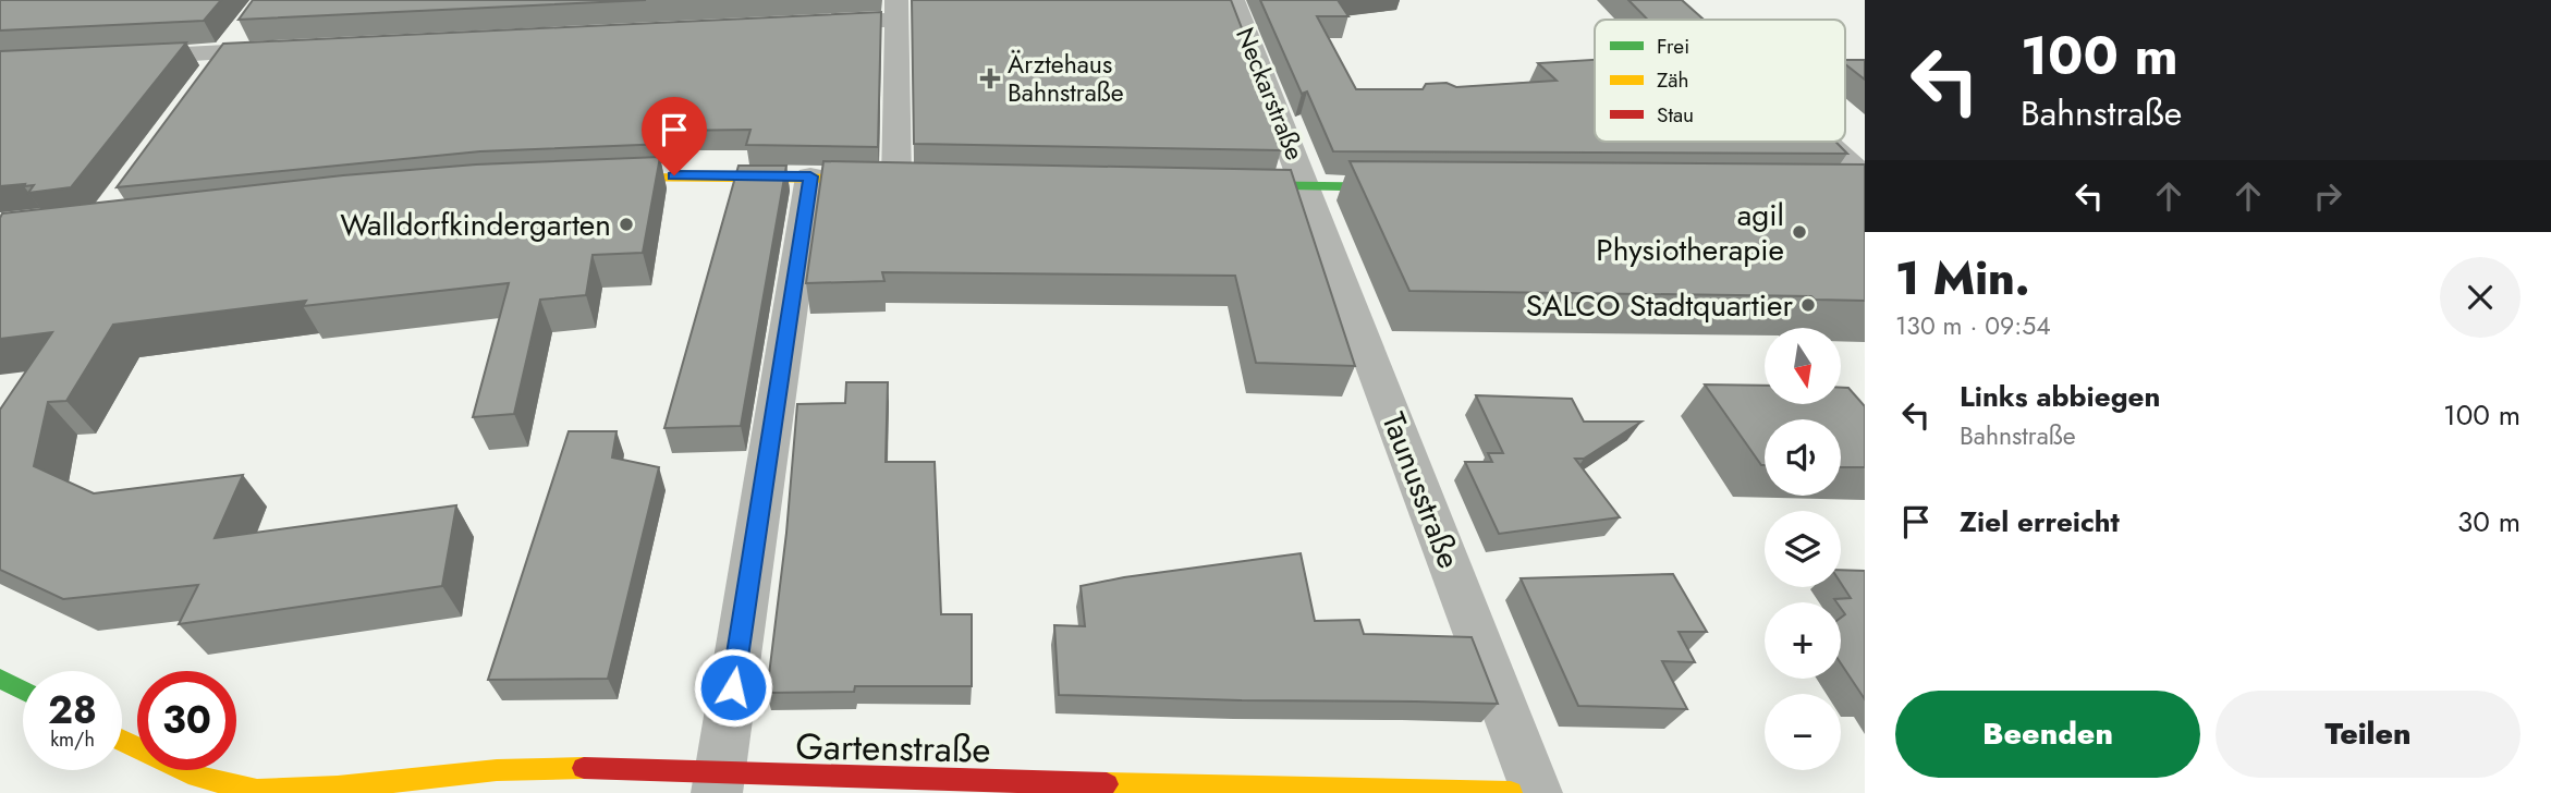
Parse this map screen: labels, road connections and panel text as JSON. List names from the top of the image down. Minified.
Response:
{"streets":{"street":["Neckarstraße","Taunusstraße","Gartenstraße"]},"crossings":[["Neckarstraße","Taunusstraße"]],"places":{"health":["Ärztehaus Bahnstraße"],"other":["Walldorfkindergarten","agil Physiotherapie","SALCO Stadtquartier"]},"legend":["Frei","Zäh","Stau"],"north":"bottom","page":{"turn":["100 m","Bahnstraße"],"heading":["1 Min.","130 m · 09:54"],"map_buttons":["+","−"],"list":[{"name":"Links abbiegen","note":"Bahnstraße","value":"100 m"},{"name":"Ziel erreicht","value":"30 m"}],"speed":"28 km/h","limit":"30","buttons":["Beenden","Teilen"]}}
